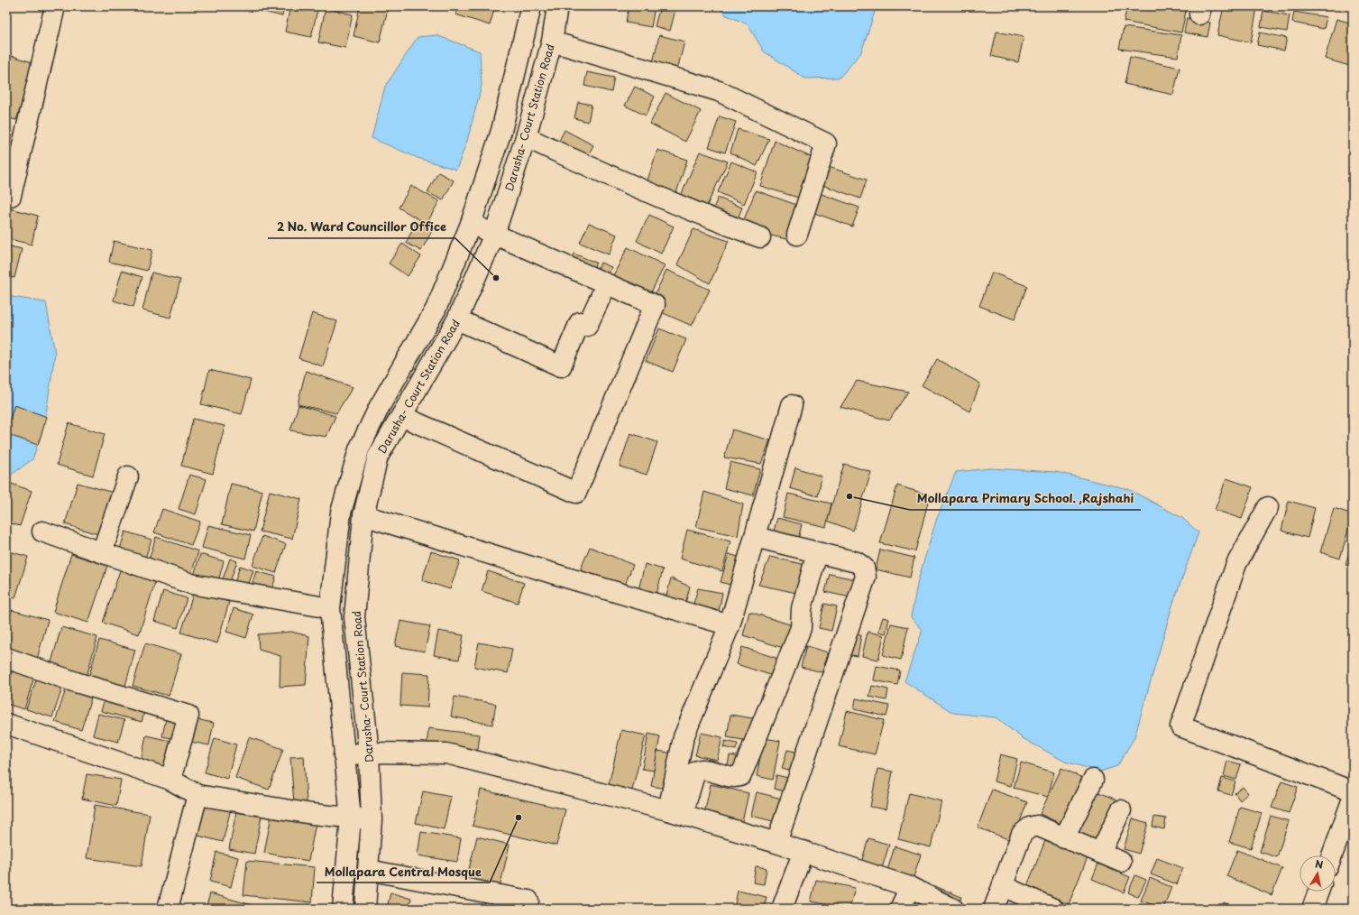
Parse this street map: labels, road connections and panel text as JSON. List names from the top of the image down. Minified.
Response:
{"streets":{"street":["Darusha- Court Station Road"]},"places":["2 No. Ward Councillor Office","Mollapara Primary School. ,Rajshahi","Mollapara Central Mosque"],"north":"top"}
